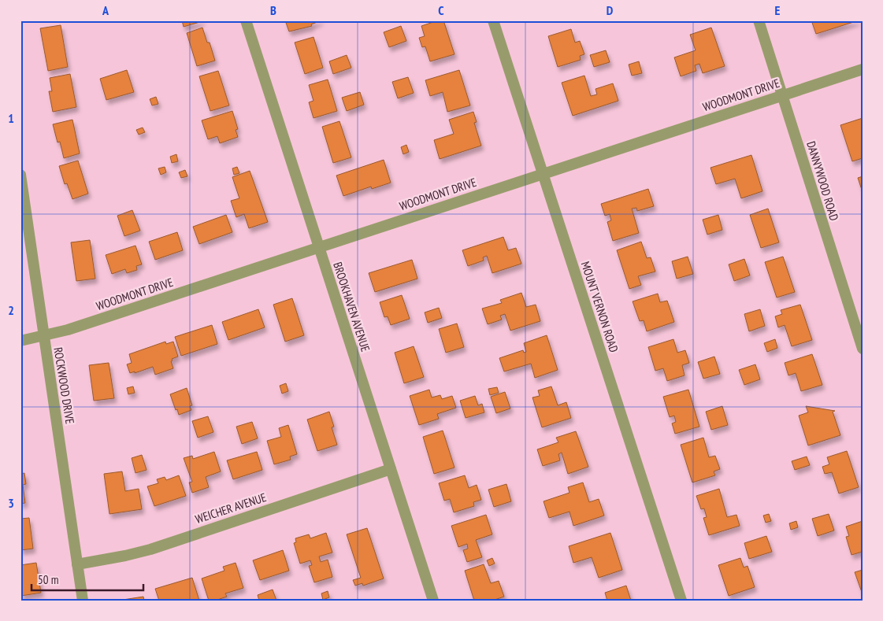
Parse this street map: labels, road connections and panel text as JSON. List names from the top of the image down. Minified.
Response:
{"streets":{"street":["WOODMONT DRIVE","DANNYWOOD ROAD","BROOKHAVEN AVENUE","MOUNT VERNON ROAD","ROCKWOOD DRIVE","WEICHER AVENUE"]},"crossings":[["WOODMONT DRIVE","DANNYWOOD ROAD"],["WOODMONT DRIVE","BROOKHAVEN AVENUE"],["WOODMONT DRIVE","MOUNT VERNON ROAD"],["WOODMONT DRIVE","ROCKWOOD DRIVE"],["BROOKHAVEN AVENUE","WEICHER AVENUE"],["ROCKWOOD DRIVE","WEICHER AVENUE"]],"scale_bar":"50 m","grid":{"columns":["A","B","C","D","E"],"rows":["1","2","3"]}}
